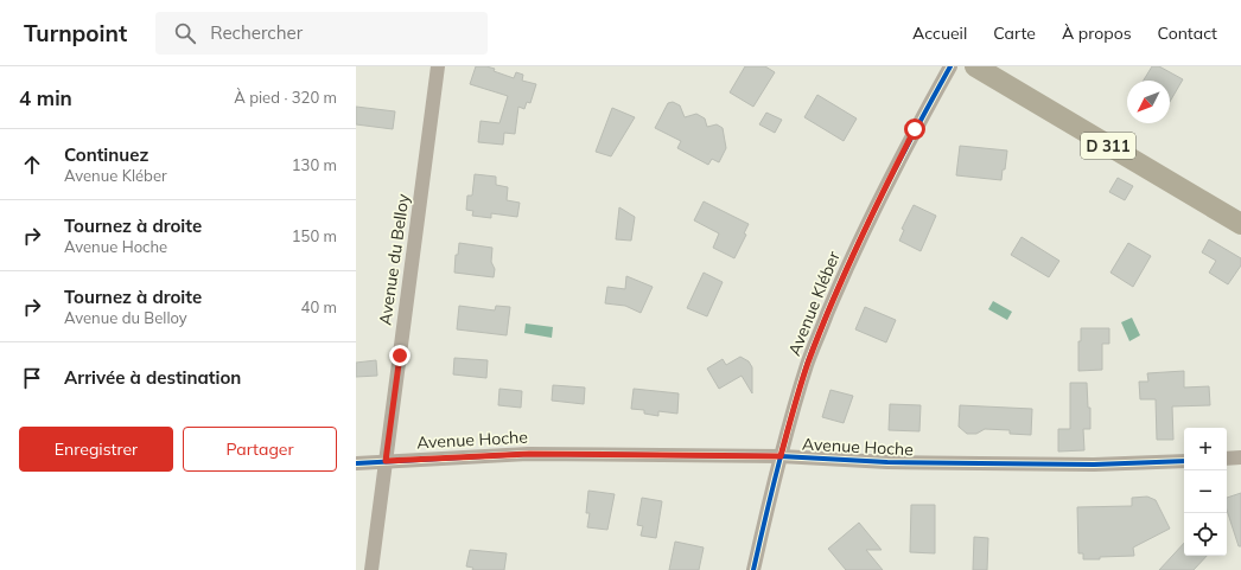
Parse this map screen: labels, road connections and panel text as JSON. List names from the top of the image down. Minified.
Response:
{"streets":{"main road":["D 311"],"street":["Avenue du Belloy","Avenue Kléber","Avenue Hoche"]},"crossings":[["Avenue du Belloy","Avenue Hoche"],["Avenue Kléber","Avenue Hoche"]],"north":"bottom left","page":{"header":"Turnpoint","search":"Rechercher","nav":["Accueil","Carte","À propos","Contact"],"heading":["4 min","À pied · 320 m"],"list":[["Continuez","Avenue Kléber","130 m"],["Tournez à droite","Avenue Hoche","150 m"],["Tournez à droite","Avenue du Belloy","40 m"],"Arrivée à destination"],"buttons":["Enregistrer","Partager"],"map_buttons":["+","−"]}}
